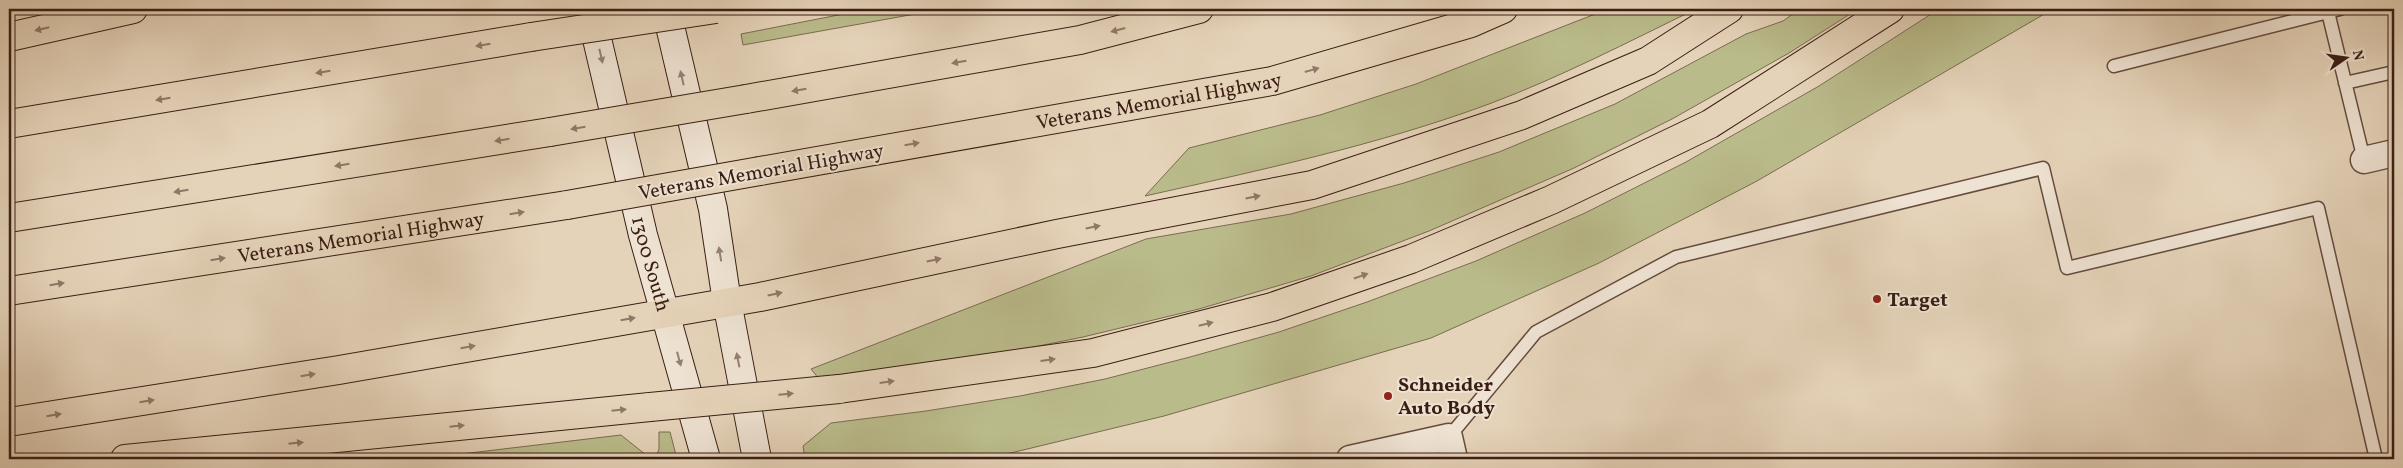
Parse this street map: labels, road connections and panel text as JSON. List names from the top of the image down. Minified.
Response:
{"streets":{"highway":["Veterans Memorial Highway"],"main road":["1300 South"]},"places":["Target","Schneider Auto Body"],"north":"right"}
